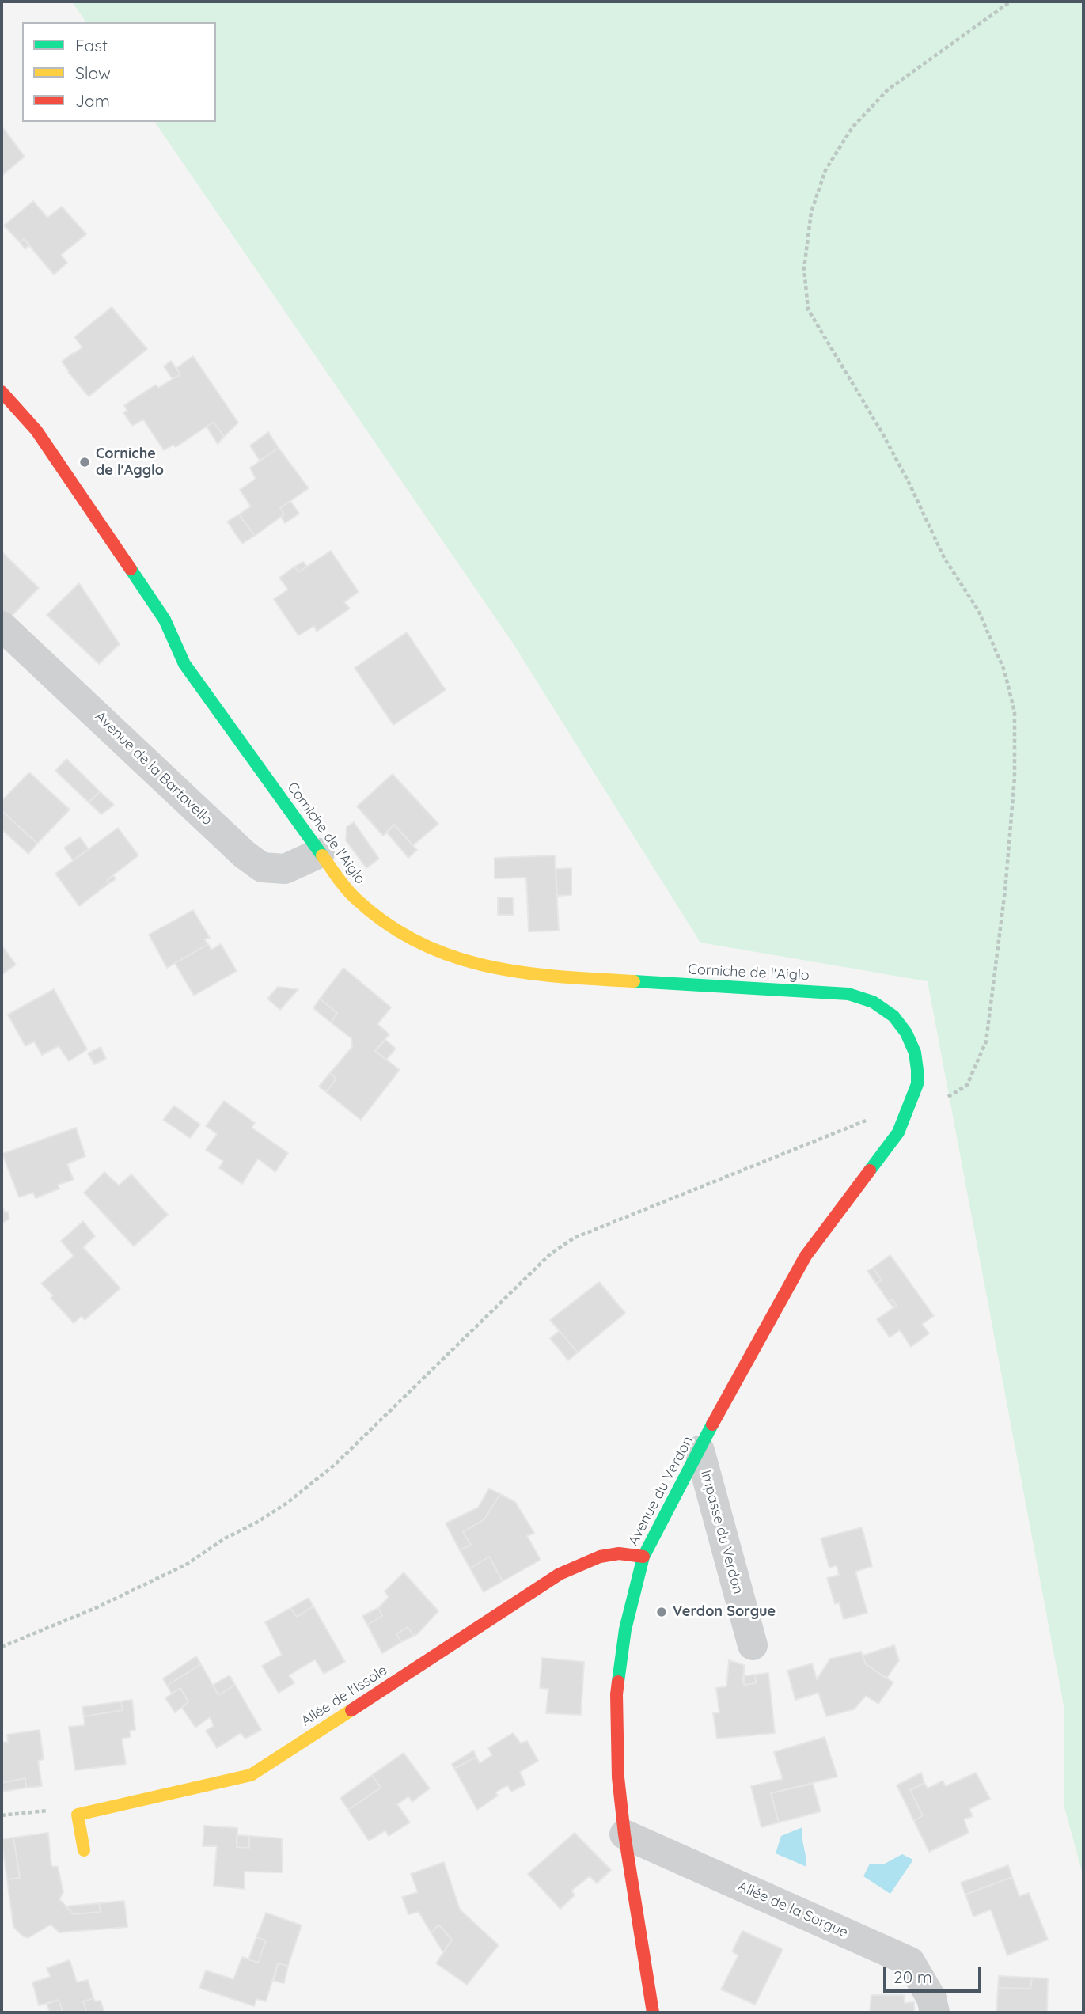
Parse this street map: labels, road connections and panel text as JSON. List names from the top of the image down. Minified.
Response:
{"streets":{"street":["Avenue de la Bartavello","Corniche de l'Aiglo","Avenue du Verdon","Impasse du Verdon","Allée de l'Issole","Allée de la Sorgue"]},"crossings":[["Avenue de la Bartavello","Corniche de l'Aiglo"],["Corniche de l'Aiglo","Avenue du Verdon"],["Avenue du Verdon","Impasse du Verdon"],["Avenue du Verdon","Allée de l'Issole"],["Avenue du Verdon","Allée de la Sorgue"]],"places":["Corniche de l'Agglo","Verdon Sorgue"],"legend":["Fast","Slow","Jam"],"scale_bar":"20 m"}
